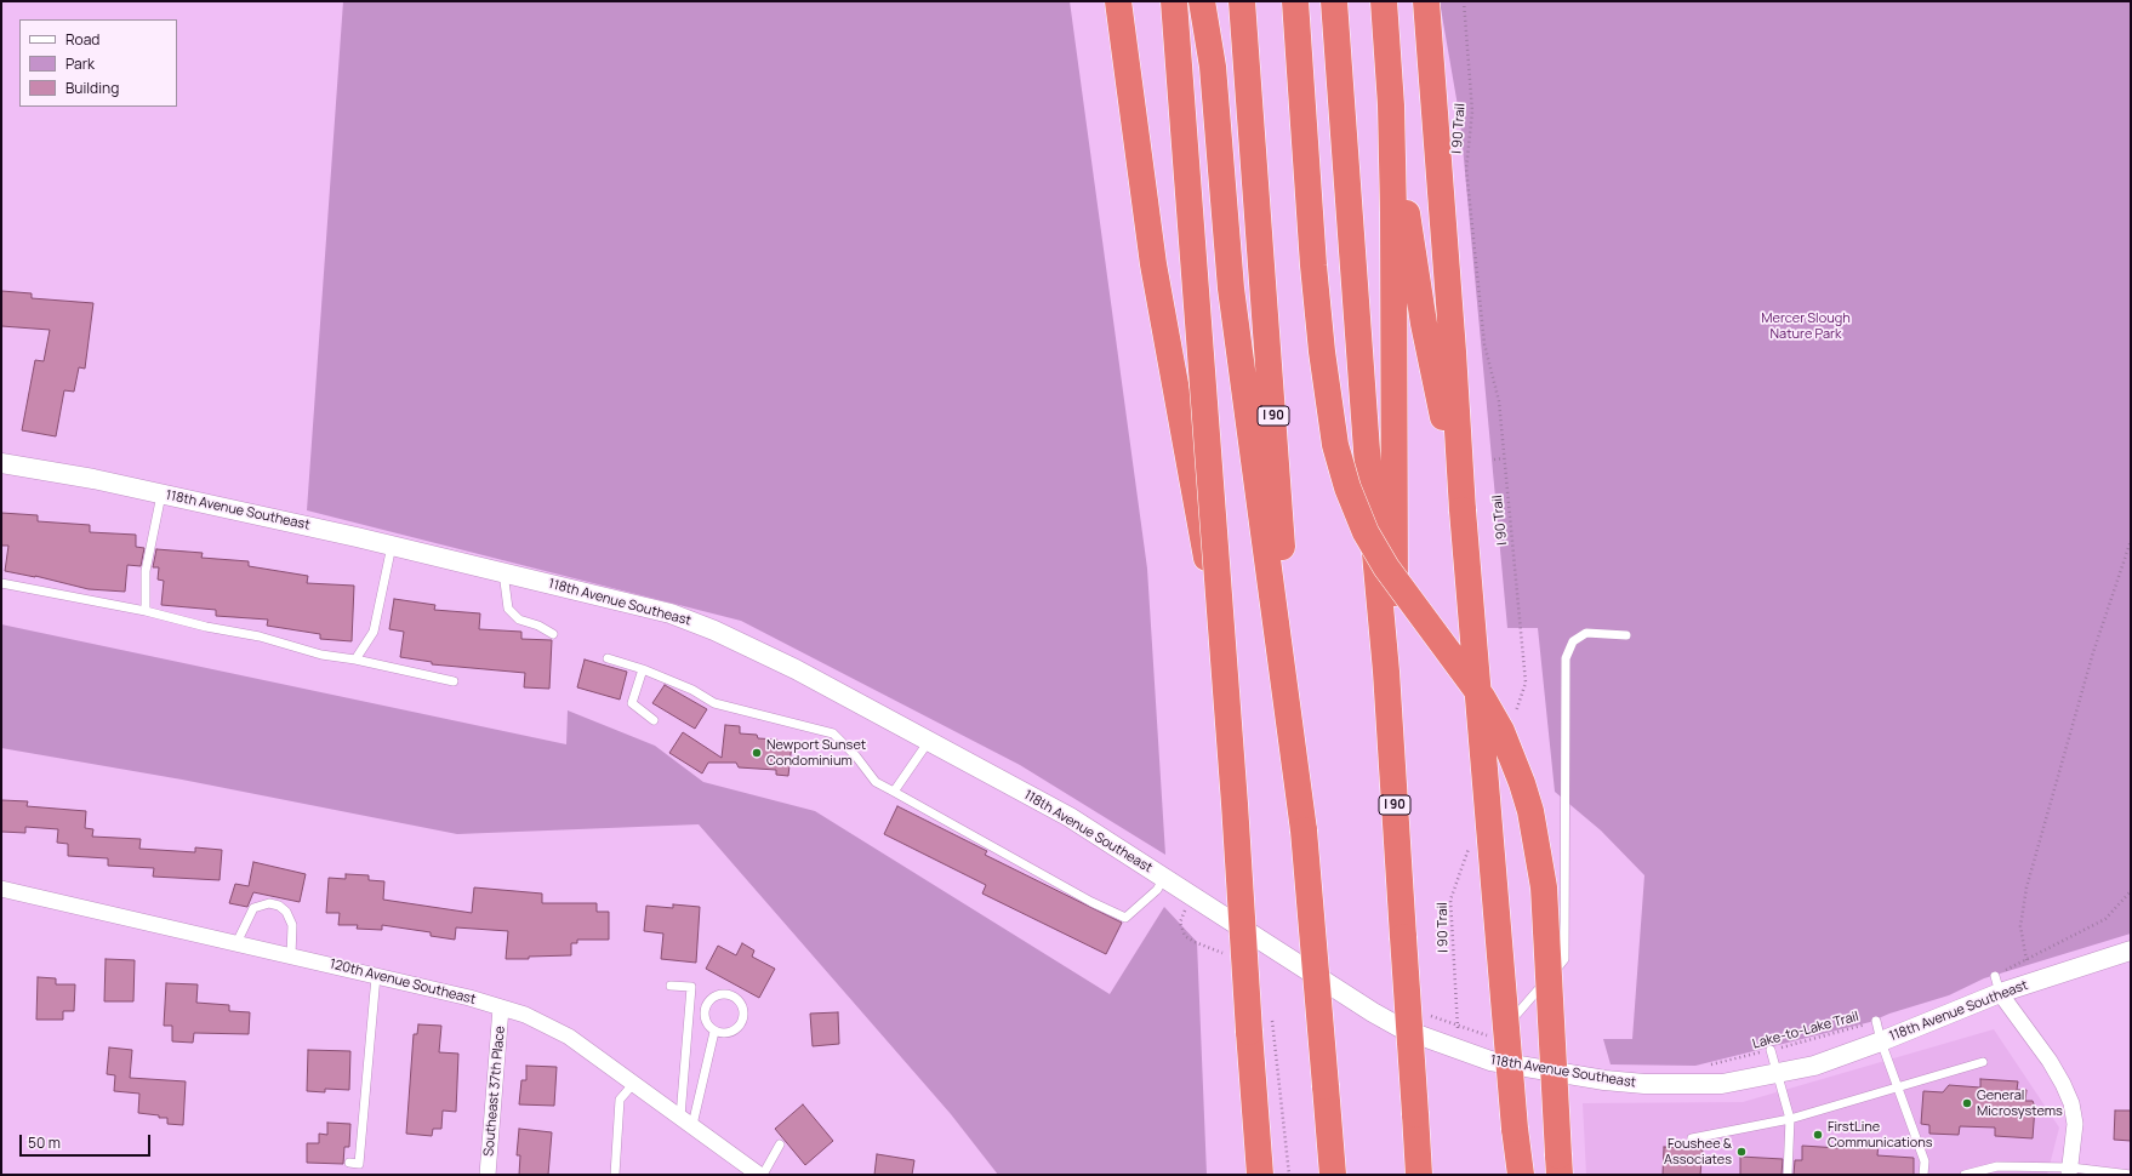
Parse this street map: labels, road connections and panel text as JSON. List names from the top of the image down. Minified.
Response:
{"streets":{"highway":["I 90"],"street":["118th Avenue Southeast","120th Avenue Southeast","Southeast 37th Place"],"path":["I 90 Trail","Lake-to-Lake Trail"]},"crossings":[["120th Avenue Southeast","Southeast 37th Place"]],"parks":["Mercer Slough Nature Park"],"places":["Newport Sunset Condominium","General Microsystems","FirstLine Communications","Foushee & Associates"],"legend":["Road","Park","Building"],"scale_bar":"50 m"}
